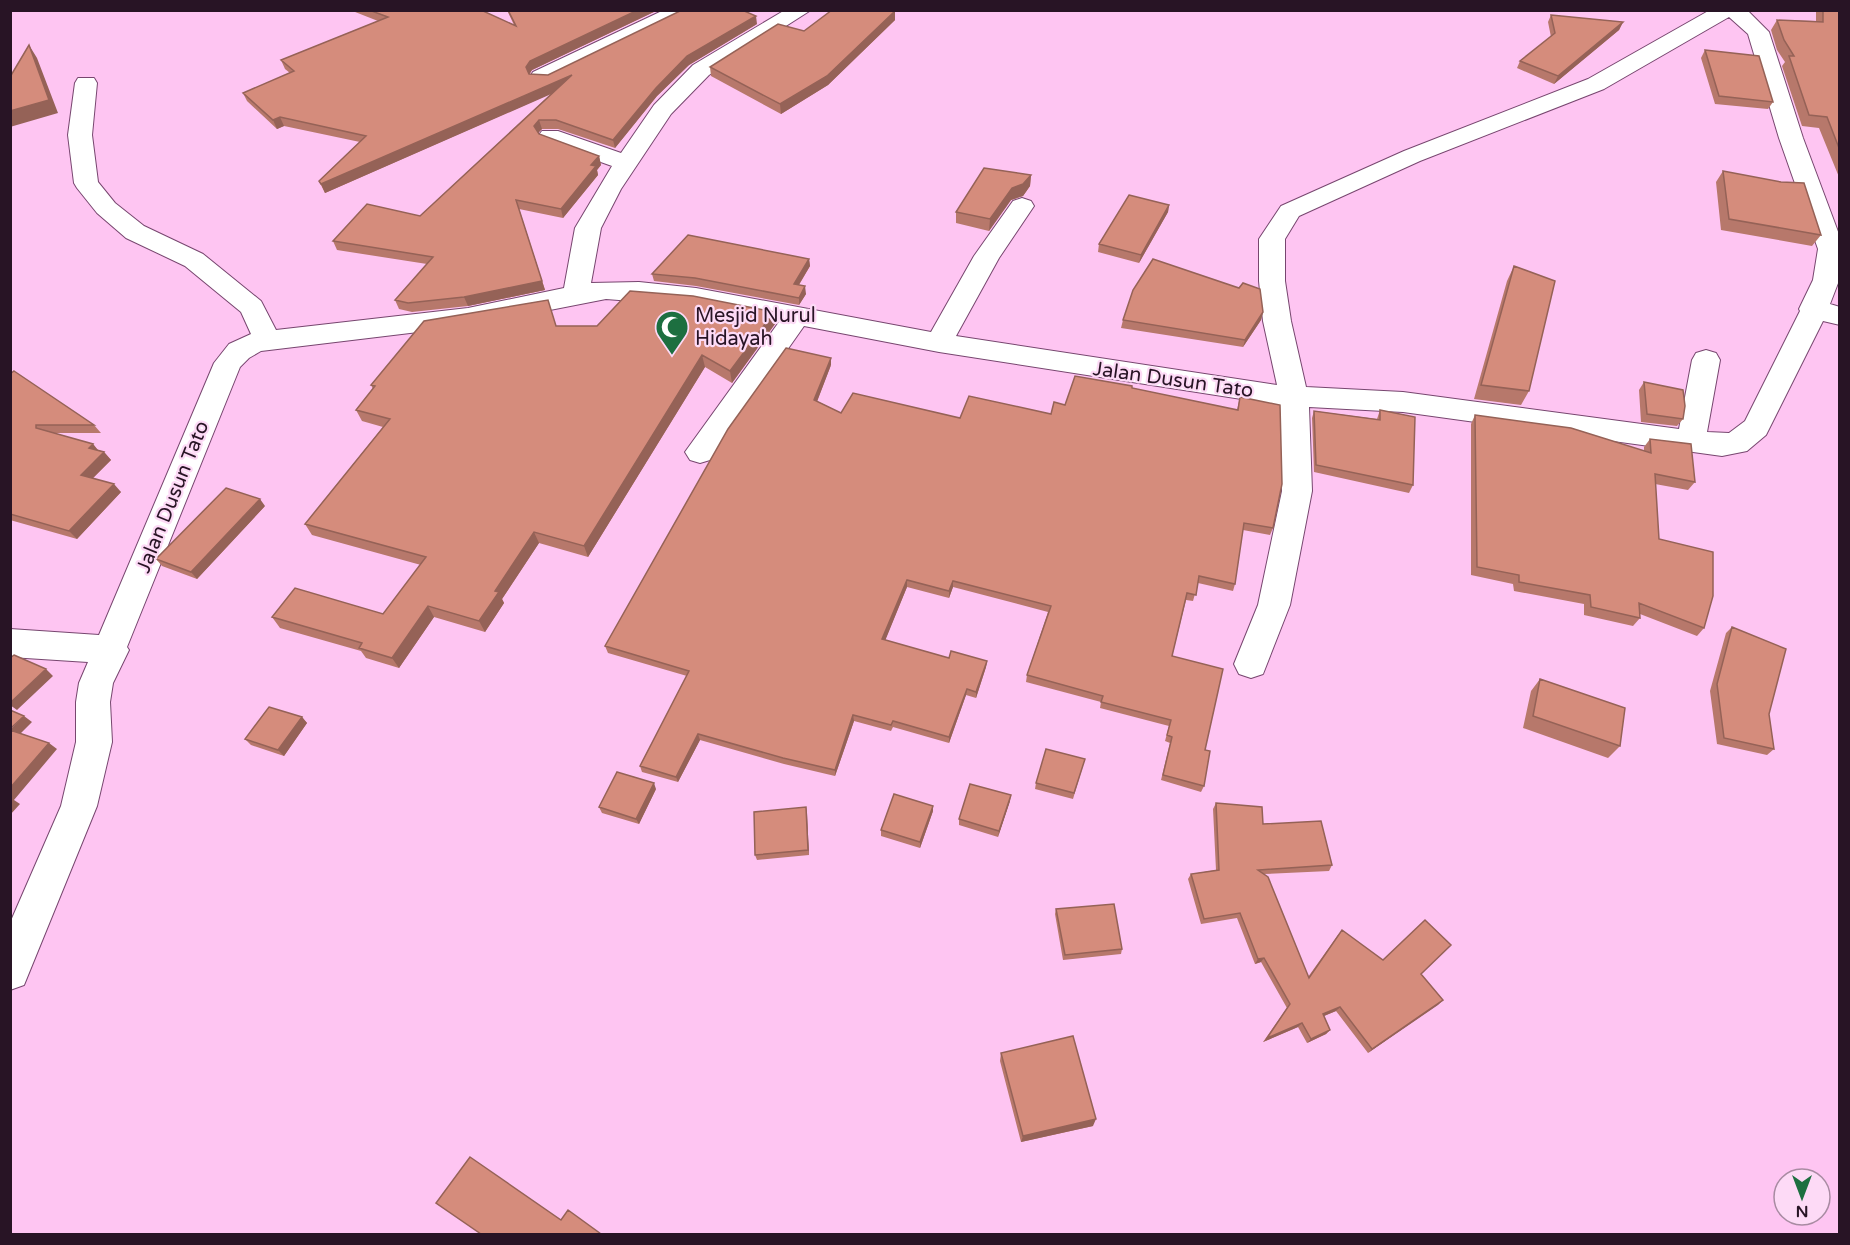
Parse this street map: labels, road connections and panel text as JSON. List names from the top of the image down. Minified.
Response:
{"streets":{"street":["Jalan Dusun Tato"]},"places":{"mosque":["Mesjid Nurul Hidayah"]},"north":"bottom"}
